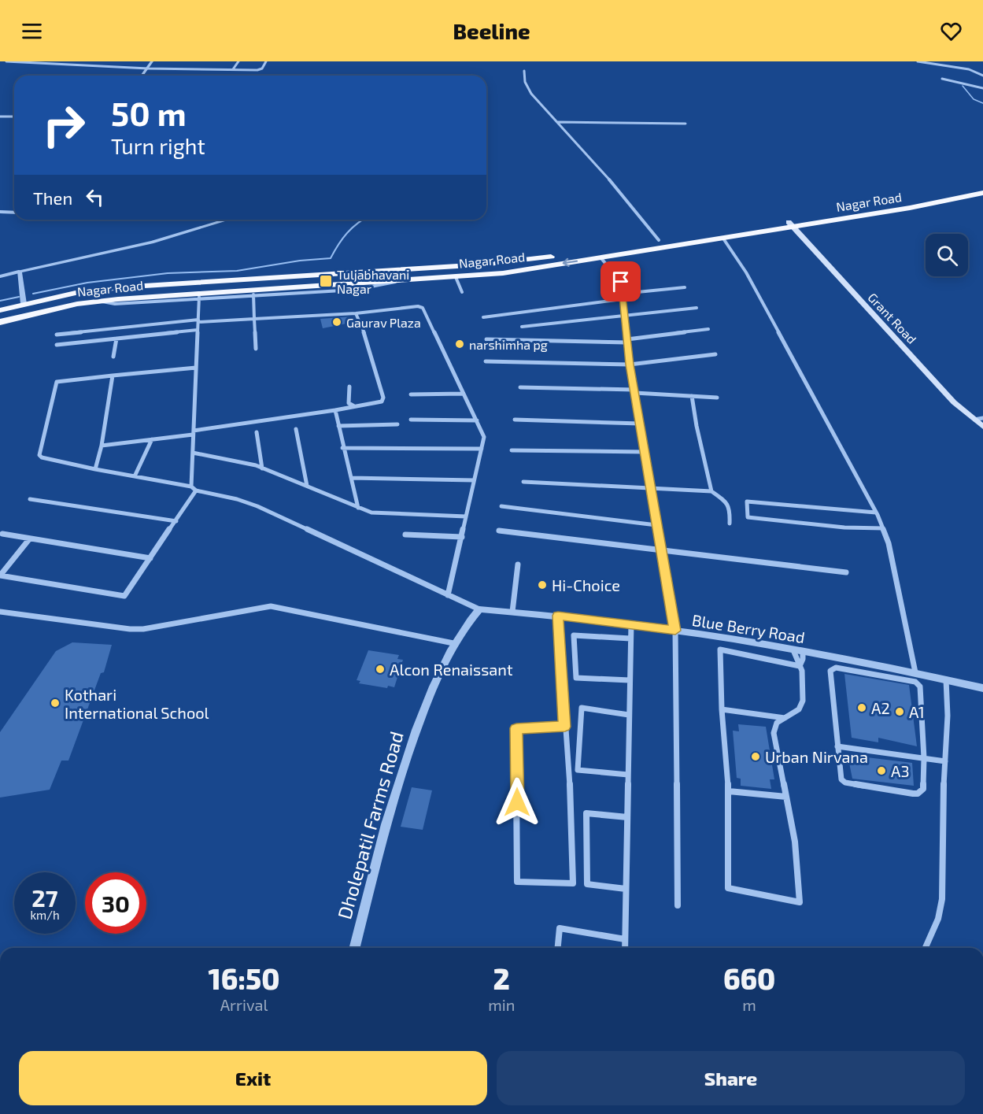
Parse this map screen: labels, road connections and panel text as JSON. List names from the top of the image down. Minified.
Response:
{"streets":{"highway":["Nagar Road"],"main road":["Grant Road"],"street":["Blue Berry Road","Dholepatil Farms Road"]},"crossings":[["Nagar Road","Grant Road"],["Blue Berry Road","Dholepatil Farms Road"]],"places":{"transit":["Tuljabhavani Nagar"],"other":["Gaurav Plaza","narshimha pg","Hi-Choice","Alcon Renaissant","Kothari International School","A2","A1","Urban Nirvana","A3"]},"page":{"header":"Beeline","turn":["50 m","Turn right"],"then":"Then","speed":"27 km/h","limit":"30","eta":["16:50","Arrival","2","min","660","m"],"buttons":["Exit","Share"]}}
